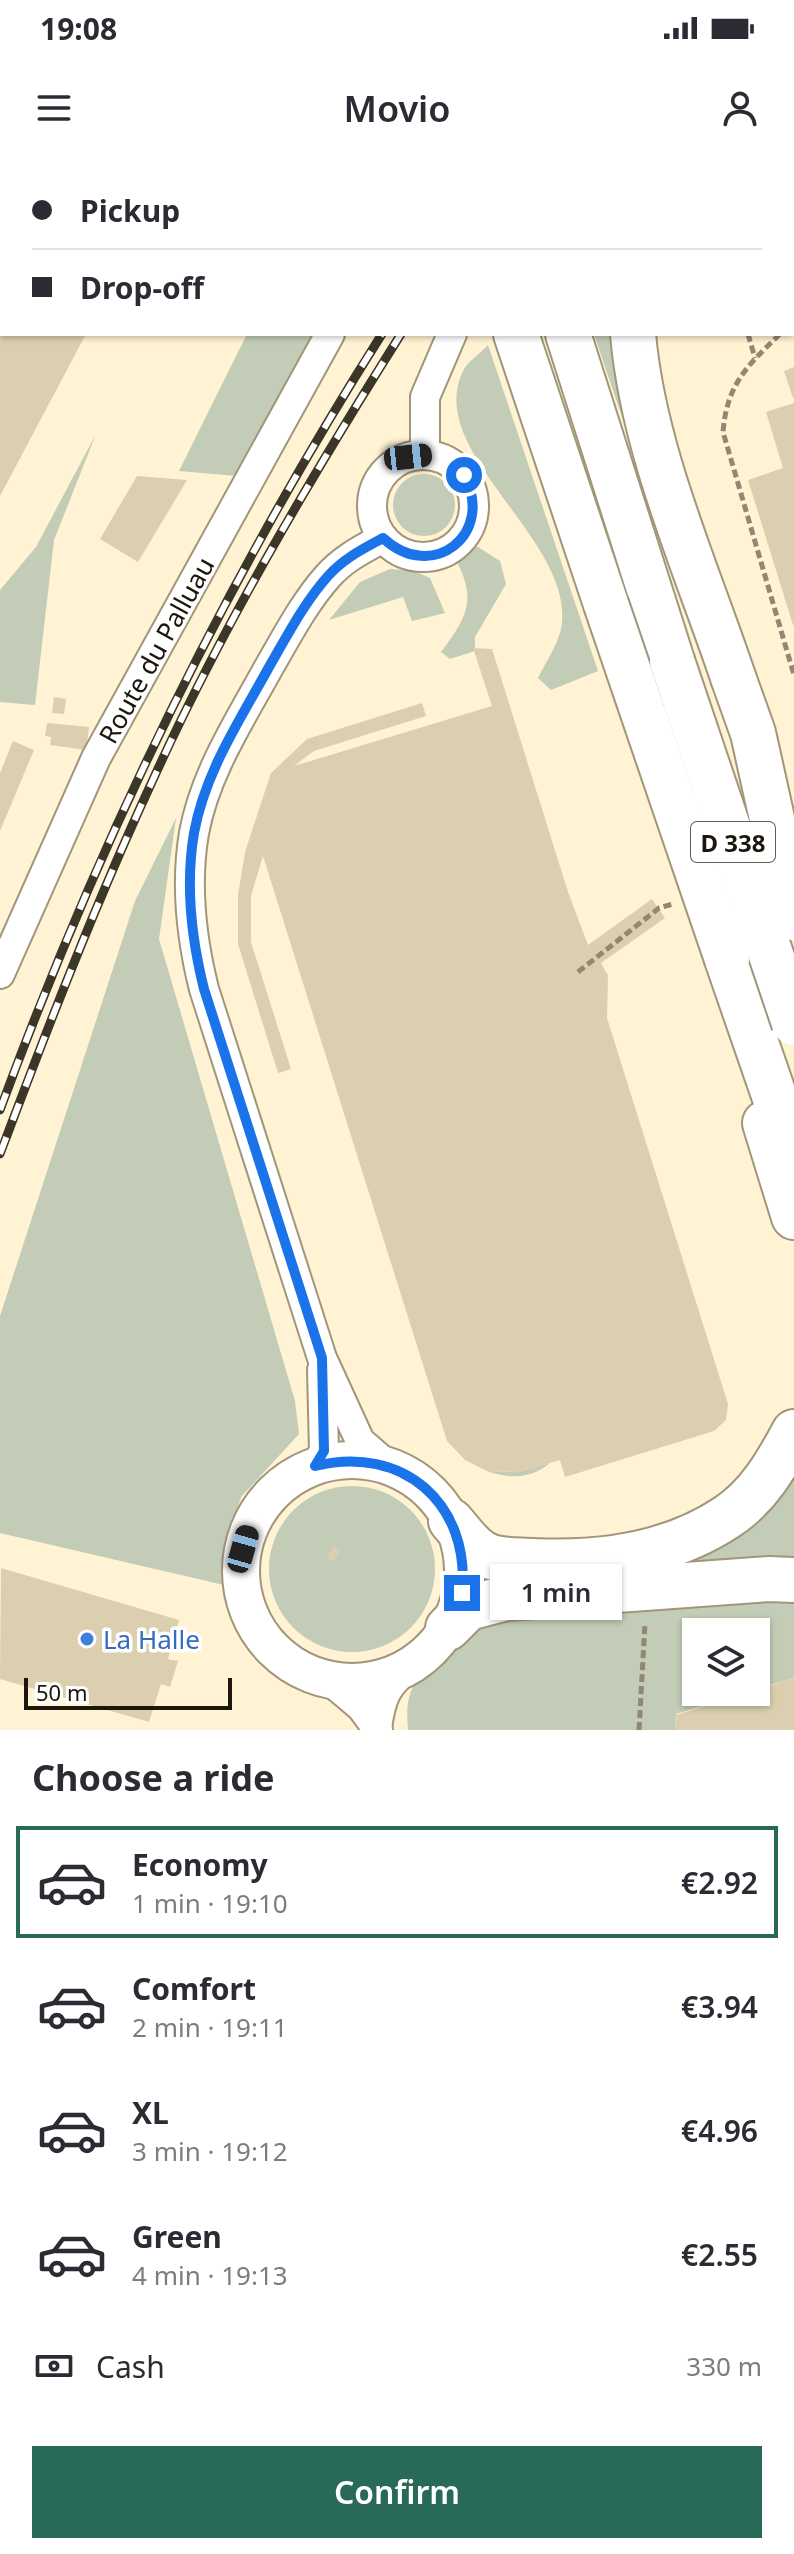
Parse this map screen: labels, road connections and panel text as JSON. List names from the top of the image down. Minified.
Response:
{"streets":{"highway":["D 338"],"street":["Route du Palluau"]},"places":["La Halle"],"scale_bar":"50 m","page":{"status":"19:08","header":"Movio","banner":["Pickup","Drop-off"],"bubble":"1 min","scale":"50 m","heading":"Choose a ride","list":[{"name":"Economy","note":"1 min · 19:10","value":"€2.92"},{"name":"Comfort","note":"2 min · 19:11","value":"€3.94"},{"name":"XL","note":"3 min · 19:12","value":"€4.96"},{"name":"Green","note":"4 min · 19:13","value":"€2.55"}],"pay":["Cash","330 m"],"buttons":"Confirm"}}
